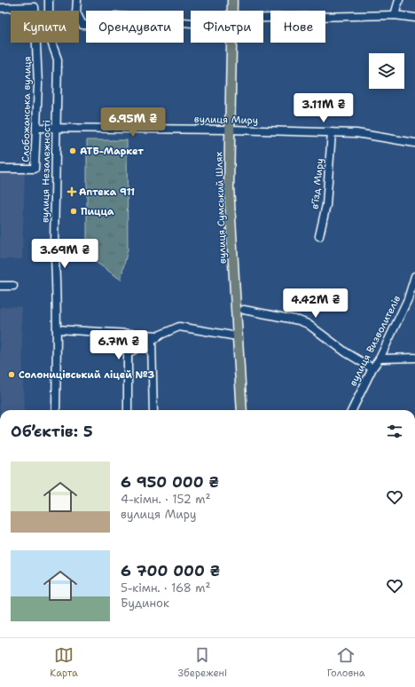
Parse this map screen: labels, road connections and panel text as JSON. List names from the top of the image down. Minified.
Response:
{"streets":{"main road":["вулиця Сумський Шлях"],"street":["Слобожанська вулиця","вулиця Миру","вулиця Незалежності","в'їзд Миру","вулиця Визволителів"]},"crossings":[["Слобожанська вулиця","вулиця Миру"],["вулиця Миру","вулиця Незалежності"],["вулиця Миру","в'їзд Миру"],["вулиця Миру","вулиця Сумський Шлях"]],"places":{"other":["АТБ-Маркет","Пицца","Солоницівський ліцей №3"],"health":["Аптека 911"]},"page":{"chip":["Купити","Орендувати","Фільтри","Нове"],"price":["3.11M ₴","6.95M ₴","3.69M ₴","4.42M ₴","6.7M ₴"],"heading":"Об’єктів: 5","list":[{"name":"6 950 000 ₴","note":"4-кімн. · 152 m² · вулиця Миру"},{"name":"6 700 000 ₴","note":"5-кімн. · 168 m² · Будинок"}],"tabs":["Карта","Збережені","Головна"]}}
